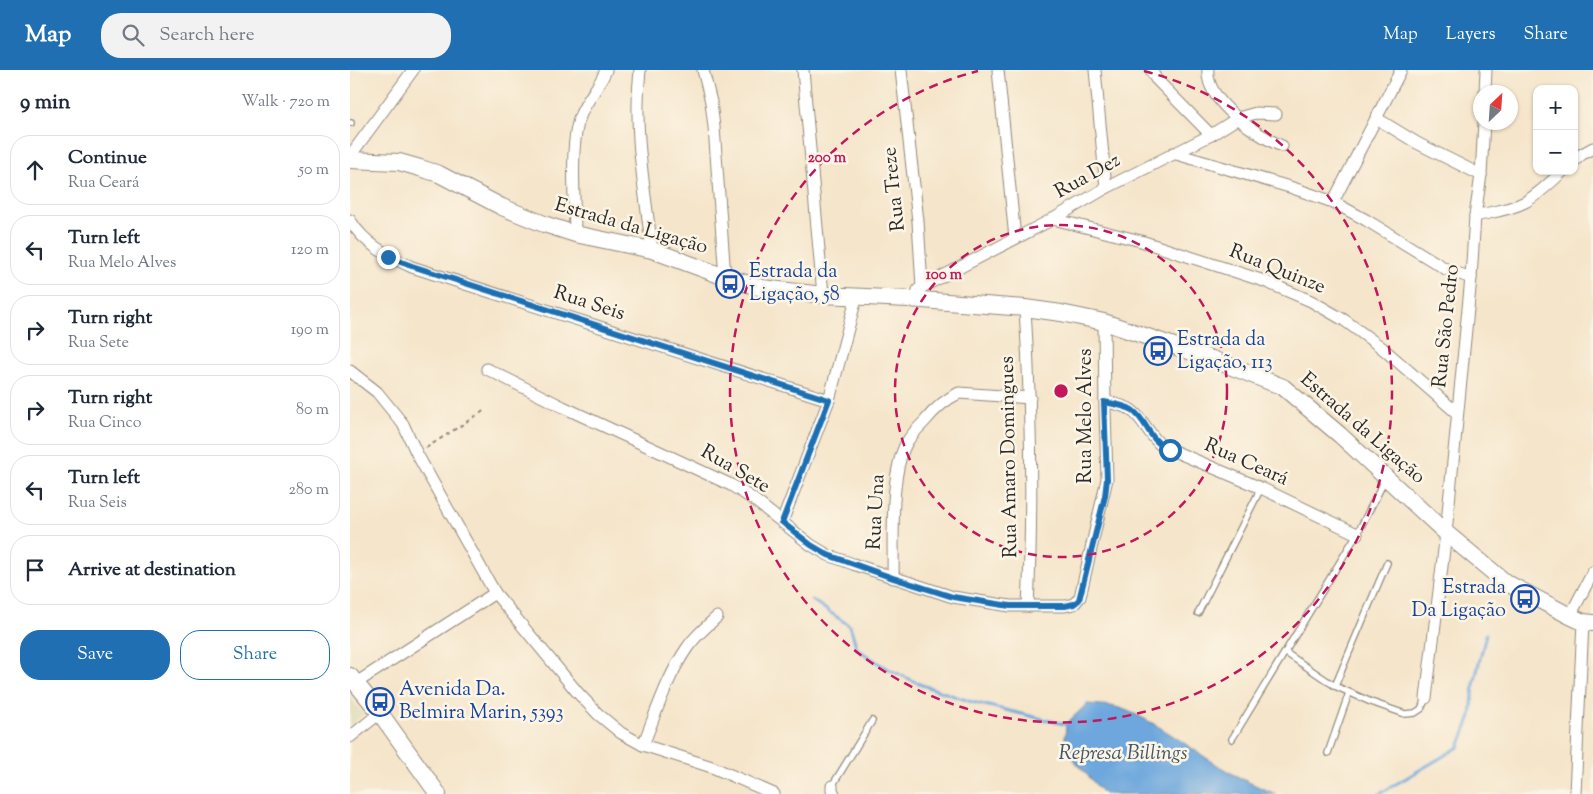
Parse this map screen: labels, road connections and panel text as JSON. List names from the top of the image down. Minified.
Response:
{"streets":{"street":["Rua Dez","Rua Treze","Estrada da Ligação","Rua Quinze","Rua Seis","Rua São Pedro","Rua Melo Alves","Rua Amaro Domingues","Rua Ceará","Rua Sete","Rua Una"]},"crossings":[["Rua Dez","Rua Treze"],["Rua Dez","Rua Quinze"],["Estrada da Ligação","Rua São Pedro"],["Estrada da Ligação","Rua Melo Alves"],["Estrada da Ligação","Rua Amaro Domingues"],["Rua Quinze","Rua São Pedro"],["Rua Melo Alves","Rua Ceará"],["Rua Melo Alves","Rua Sete"],["Rua Amaro Domingues","Rua Sete"],["Rua Amaro Domingues","Rua Una"],["Rua Sete","Rua Una"]],"water":["Represa Billings"],"places":{"bus stop":["Estrada da Ligação, 58","Estrada da Ligação, 113","Estrada Da Ligação","Avenida Da. Belmira Marin, 5393"]},"north":"top right","page":{"header":"Map","search":"Search here","nav":["Map","Layers","Share"],"heading":["9 min","Walk · 720 m"],"map_buttons":["+","−"],"list":[["Continue","Rua Ceará","50 m"],["Turn left","Rua Melo Alves","120 m"],["Turn right","Rua Sete","190 m"],["Turn right","Rua Cinco","80 m"],["Turn left","Rua Seis","280 m"],"Arrive at destination"],"buttons":["Save","Share"]},"rings":["200 m","100 m"]}
